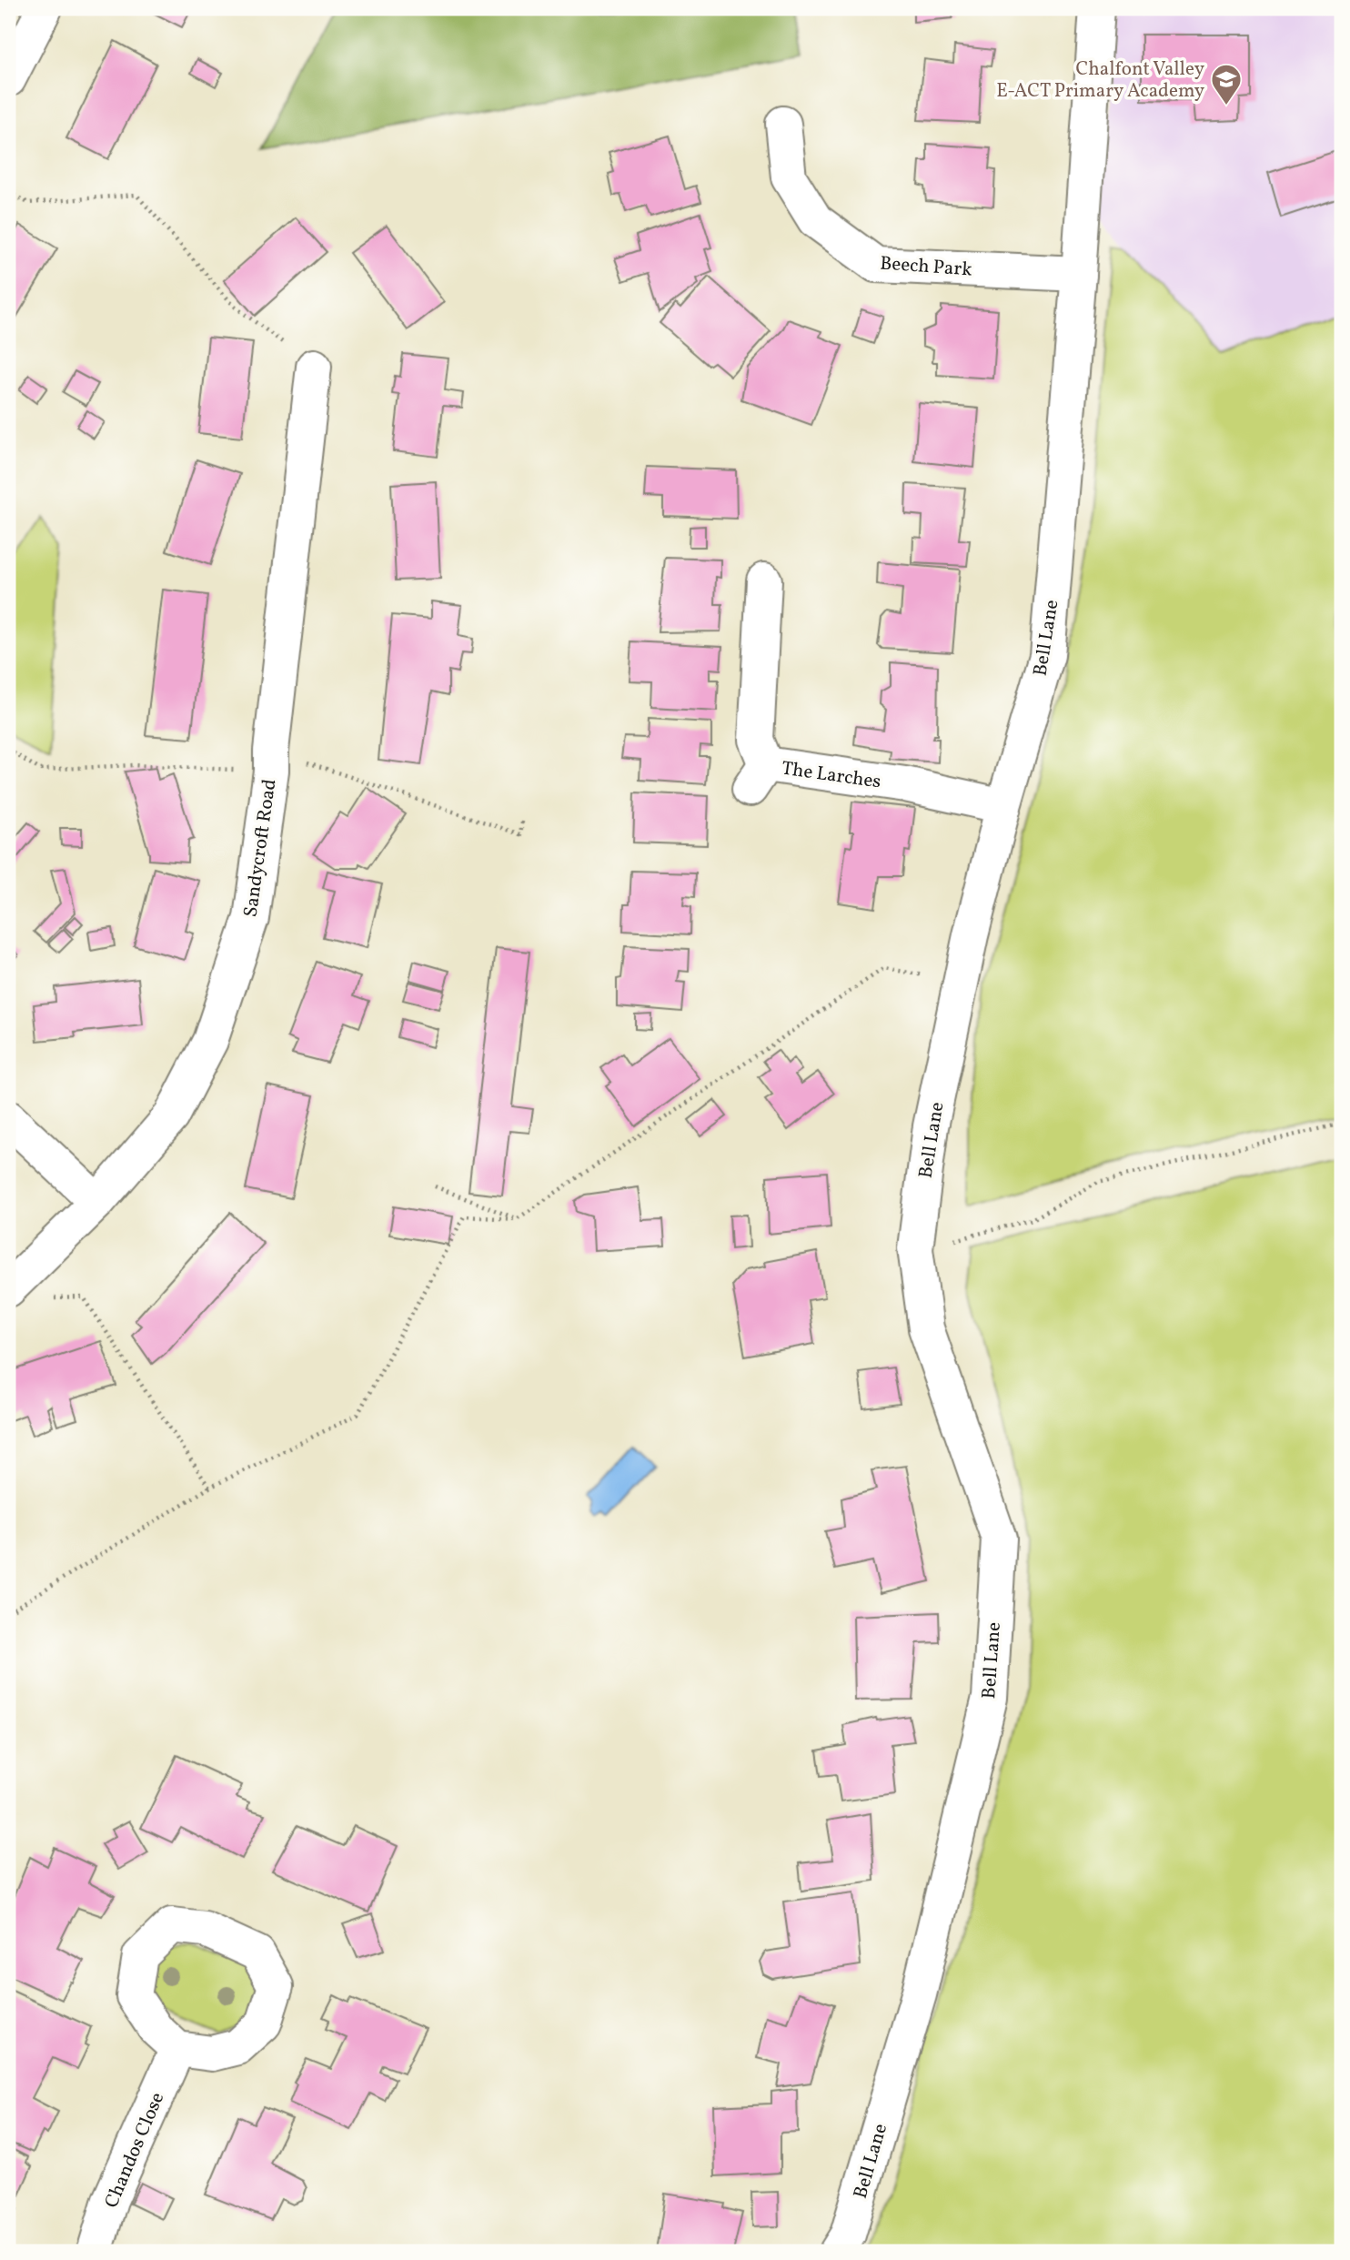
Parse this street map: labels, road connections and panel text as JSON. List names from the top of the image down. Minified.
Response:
{"streets":{"street":["Beech Park","Bell Lane","The Larches","Sandycroft Road","Chandos Close"]},"crossings":[["Beech Park","Bell Lane"],["Bell Lane","The Larches"]],"places":{"school or university":["Chalfont Valley E-ACT Primary Academy"]}}
